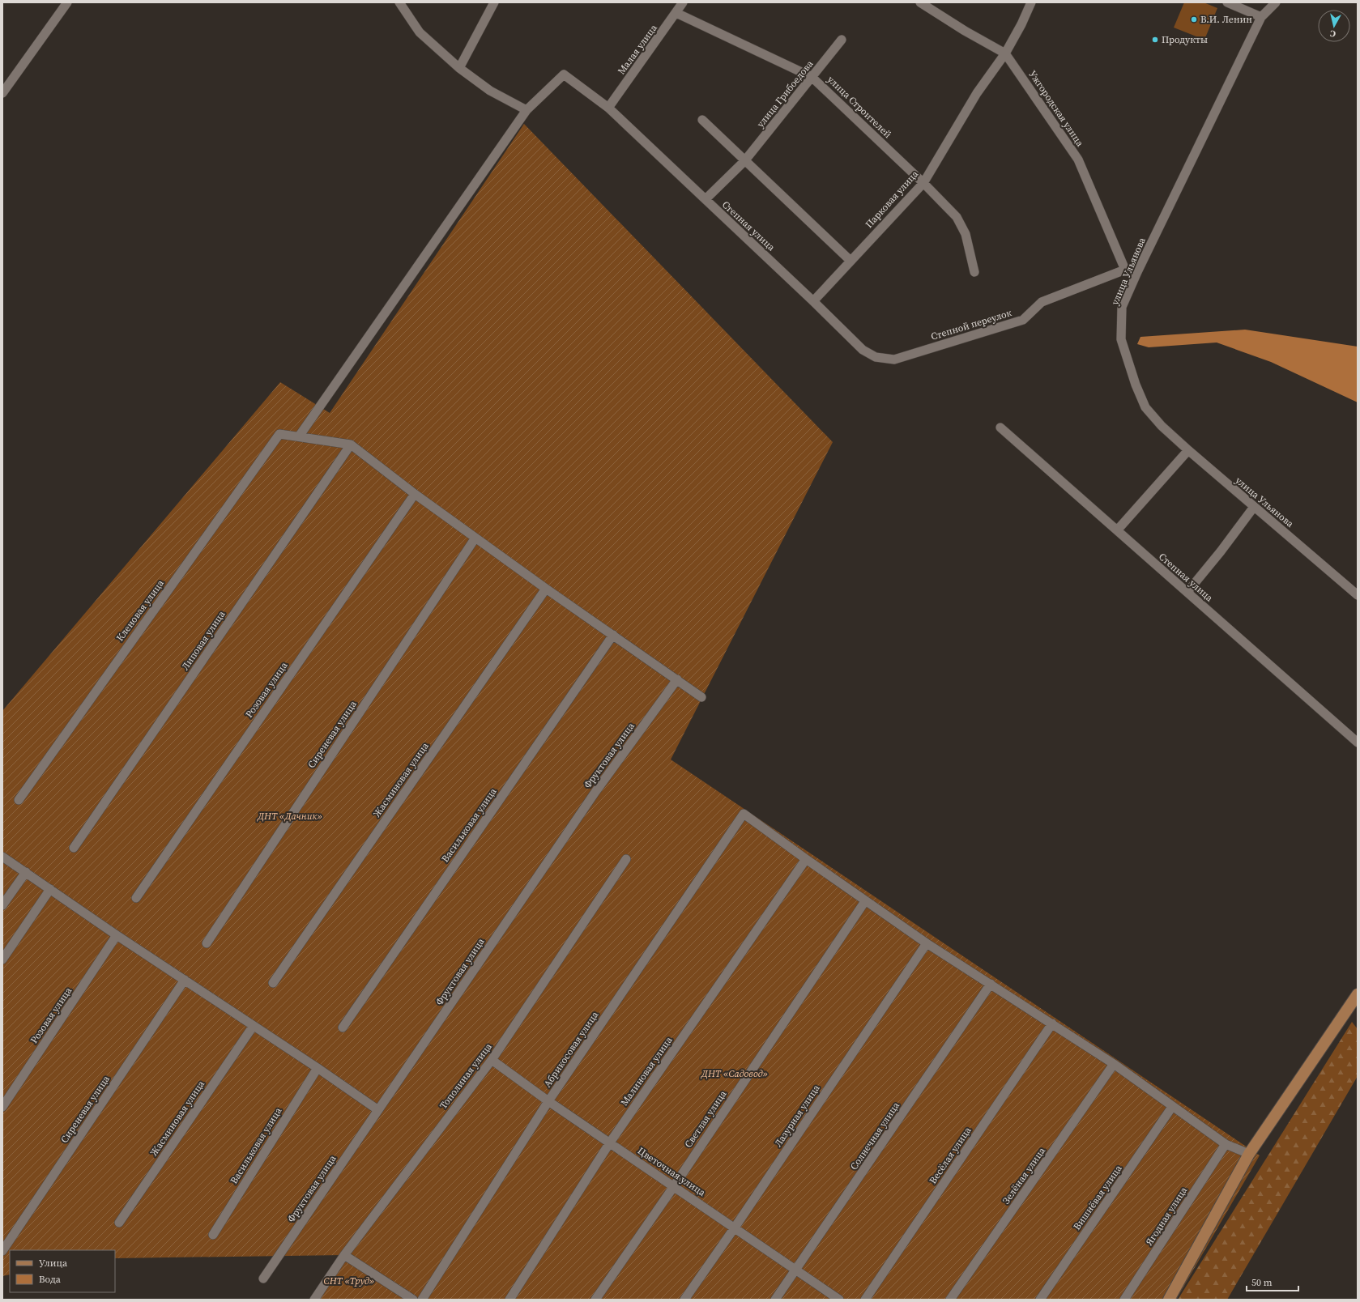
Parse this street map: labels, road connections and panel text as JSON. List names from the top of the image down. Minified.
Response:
{"streets":{"street":["Малая улица","улица Грибоедова","улица Строителей","Ужгородская улица","Парковая улица","Степная улица","улица Ульянова","Степной переулок","Кленовая улица","Липовая улица","Розовая улица","Сиреневая улица","Фруктовая улица","Жасминовая улица","Васильковая улица","Абрикосовая улица","Малиновая улица","Тополиная улица","Лазурная улица","Светлая улица","Солнечная улица","Весёлая улица","Цветочная улица","Зелёная улица","Вишнёвая улица","Ягодная улица"]},"crossings":[["Малая улица","улица Строителей"],["Малая улица","Степная улица"],["улица Грибоедова","улица Строителей"],["улица Грибоедова","Степная улица"],["улица Строителей","Парковая улица"],["Ужгородская улица","Парковая улица"],["Ужгородская улица","Степной переулок"],["Парковая улица","Степная улица"],["Степная улица","Степной переулок"],["Абрикосовая улица","Малиновая улица"],["Абрикосовая улица","Цветочная улица"],["Малиновая улица","Цветочная улица"],["Тополиная улица","Цветочная улица"],["Лазурная улица","Цветочная улица"],["Светлая улица","Цветочная улица"],["Солнечная улица","Цветочная улица"]],"parks":["ДНТ «Дачник»","ДНТ «Садовод»","СНТ «Труд»"],"places":["В.И. Ленин","Продукты"],"legend":["Улица","Вода"],"scale_bar":"50 m","north":"bottom"}
